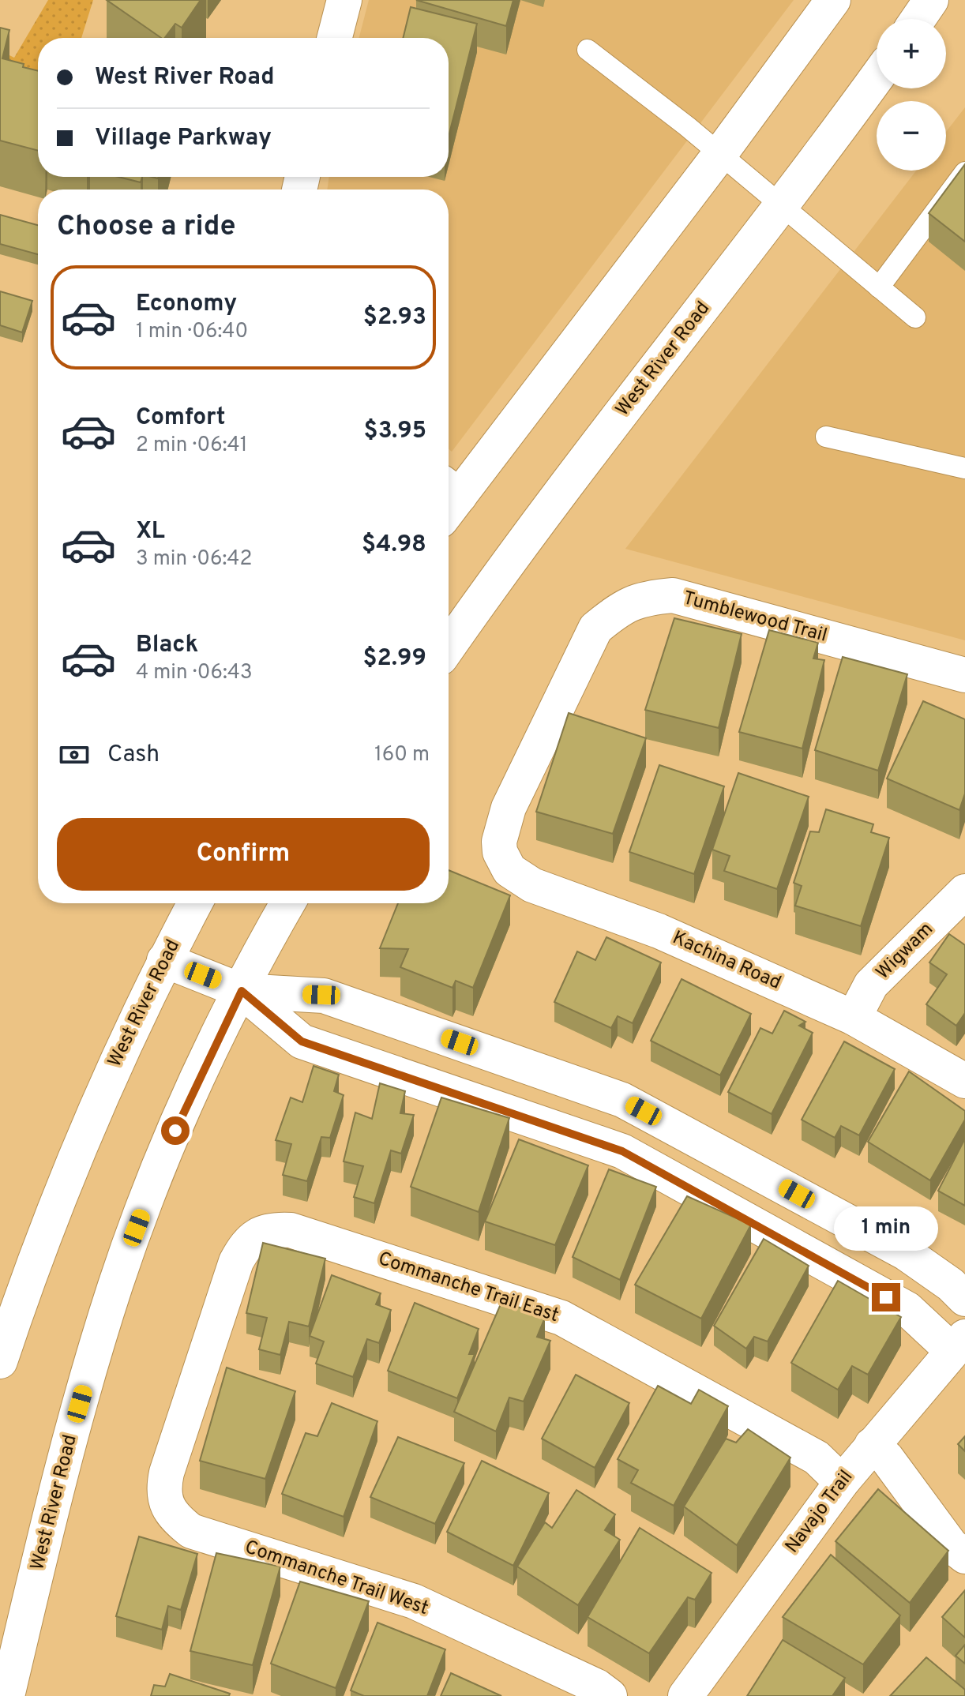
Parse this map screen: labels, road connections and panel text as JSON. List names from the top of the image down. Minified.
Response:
{"streets":{"street":["West River Road","Tumblewood Trail","Wigwam","Kachina Road","Commanche Trail East","Navajo Trail","Commanche Trail West"]},"crossings":[["Tumblewood Trail","Kachina Road"],["Wigwam","Kachina Road"],["Commanche Trail East","Navajo Trail"],["Commanche Trail East","Commanche Trail West"]],"page":{"map_buttons":["+","−"],"banner":["West River Road","Village Parkway"],"heading":"Choose a ride","list":[{"name":"Economy","note":"1 min · 06:40","value":"$2.93"},{"name":"Comfort","note":"2 min · 06:41","value":"$3.95"},{"name":"XL","note":"3 min · 06:42","value":"$4.98"},{"name":"Black","note":"4 min · 06:43","value":"$2.99"}],"pay":["Cash","160 m"],"buttons":"Confirm","bubble":"1 min"}}
